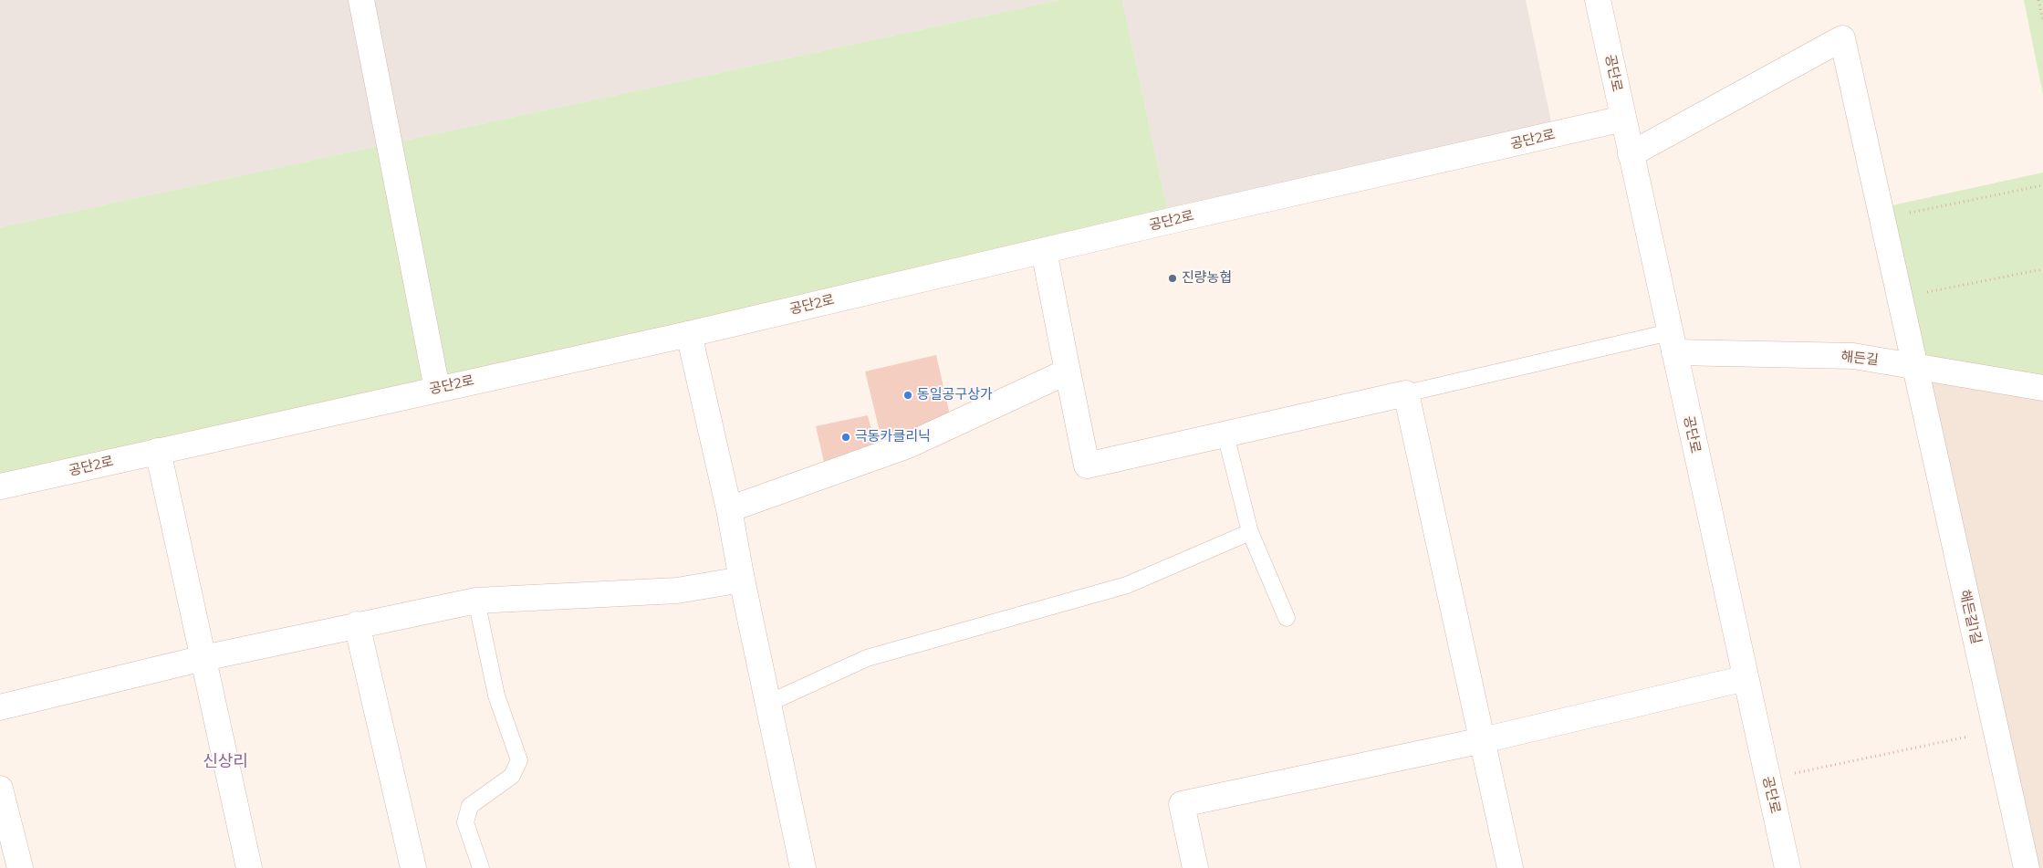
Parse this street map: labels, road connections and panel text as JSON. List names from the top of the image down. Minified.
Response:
{"streets":{"street":["공단로","공단2로","해든길","해든길1길"]},"crossings":[["공단로","공단2로"],["공단로","해든길"],["공단로","해든길1길"],["해든길","해든길1길"]],"districts":["신상리"],"places":["진량농협","동일공구상가","극동카클리닉"]}
